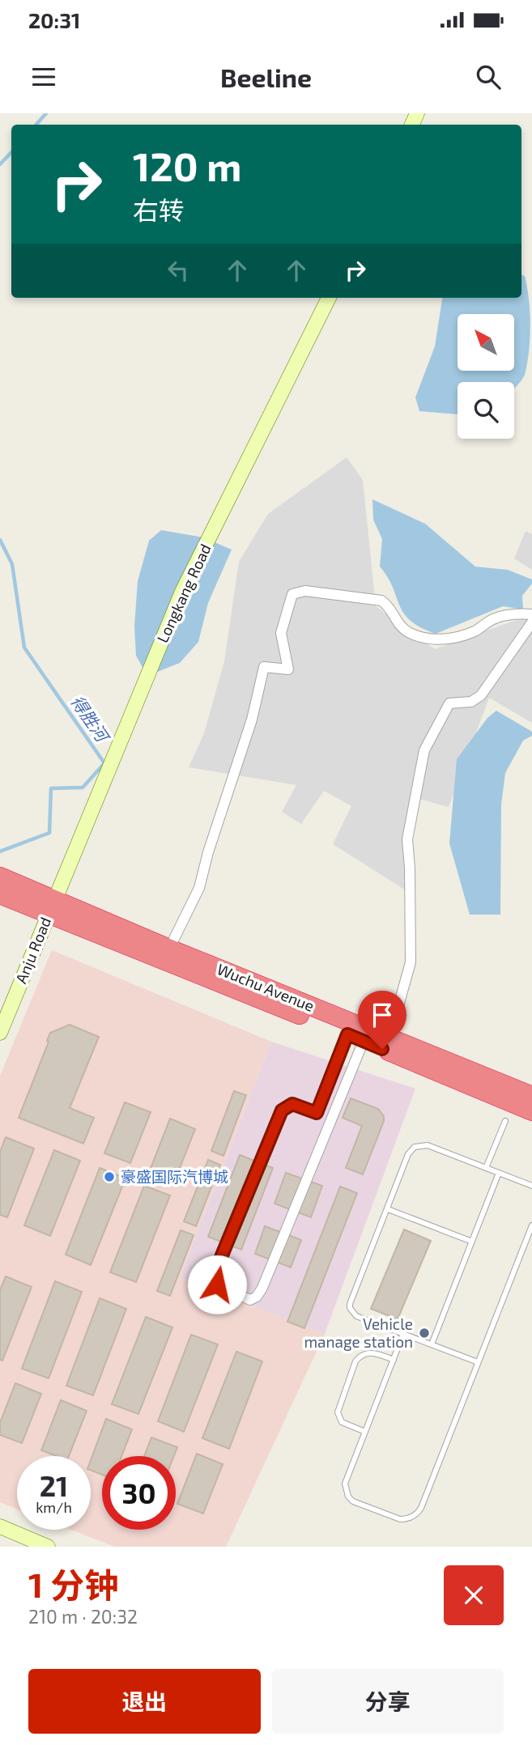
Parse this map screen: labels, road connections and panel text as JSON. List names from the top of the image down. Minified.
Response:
{"streets":{"highway":["Wuchu Avenue"],"street":["Longkang Road","Anju Road"]},"crossings":[["Longkang Road","Anju Road"],["Longkang Road","Wuchu Avenue"],["Anju Road","Wuchu Avenue"]],"water":["得胜河"],"places":["豪盛国际汽博城","Vehicle manage station"],"north":"top left","page":{"status":"20:31","header":"Beeline","turn":["120 m","右转"],"speed":"21 km/h","limit":"30","heading":["1 分钟","210 m · 20:32"],"buttons":["退出","分享"]}}
